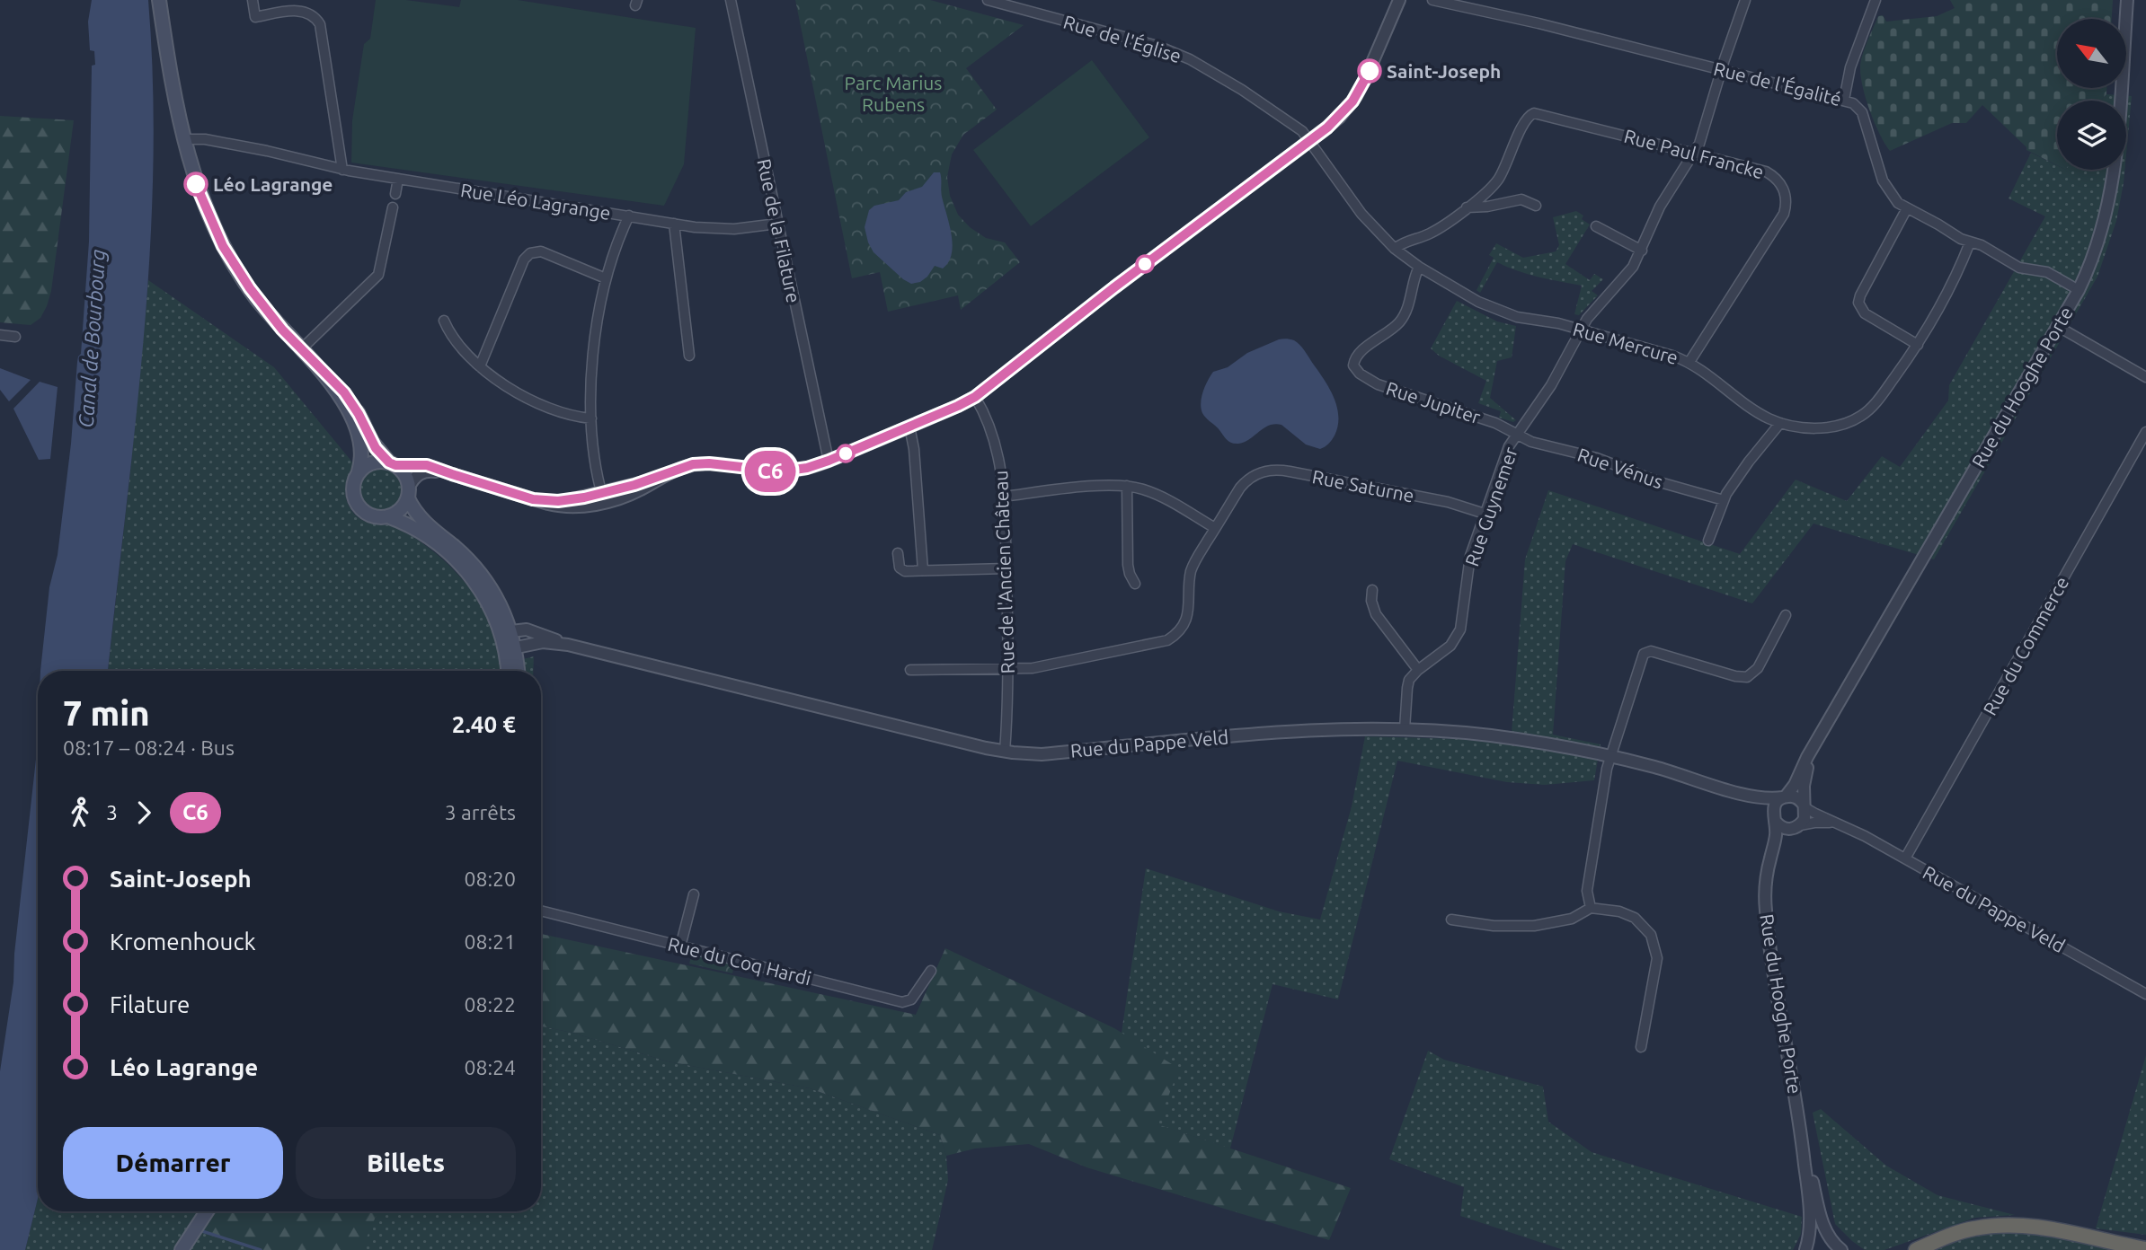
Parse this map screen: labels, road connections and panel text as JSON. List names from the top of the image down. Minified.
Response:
{"streets":{"street":["Rue de l'Église","Rue de l'Égalité","Rue Paul Francke","Rue Léo Lagrange","Rue de la Filature","Rue Mercure","Rue du Hooghe Porte","Rue Jupiter","Rue Vénus","Rue Saturne","Rue Guynemer","Rue de l'Ancien Château","Rue du Commerce","Rue du Pappe Veld","Rue du Coq Hardi"]},"crossings":[["Rue de l'Église","Rue Mercure"],["Rue de l'Égalité","Rue Mercure"],["Rue de l'Égalité","Rue du Hooghe Porte"],["Rue de l'Égalité","Rue Guynemer"],["Rue Paul Francke","Rue Mercure"],["Rue Paul Francke","Rue Guynemer"],["Rue Léo Lagrange","Rue de la Filature"],["Rue Mercure","Rue Jupiter"],["Rue Mercure","Rue Guynemer"],["Rue du Hooghe Porte","Rue du Pappe Veld"],["Rue Jupiter","Rue Vénus"],["Rue Jupiter","Rue Guynemer"],["Rue Vénus","Rue Guynemer"],["Rue Saturne","Rue Guynemer"],["Rue de l'Ancien Château","Rue du Pappe Veld"],["Rue du Commerce","Rue du Pappe Veld"]],"water":["Canal de Bourbourg"],"parks":["Parc Marius Rubens"],"places":["Saint-Joseph","Léo Lagrange"],"lines":["bus line C6"],"north":"top left","page":{"on_map":"C6","heading":["7 min","08:17 – 08:24 · Bus","2.40 €"],"legs":["3","C6","3 arrêts"],"list":[{"name":"Saint-Joseph","value":"08:20"},{"name":"Kromenhouck","value":"08:21"},{"name":"Filature","value":"08:22"},{"name":"Léo Lagrange","value":"08:24"}],"buttons":["Démarrer","Billets"]}}
